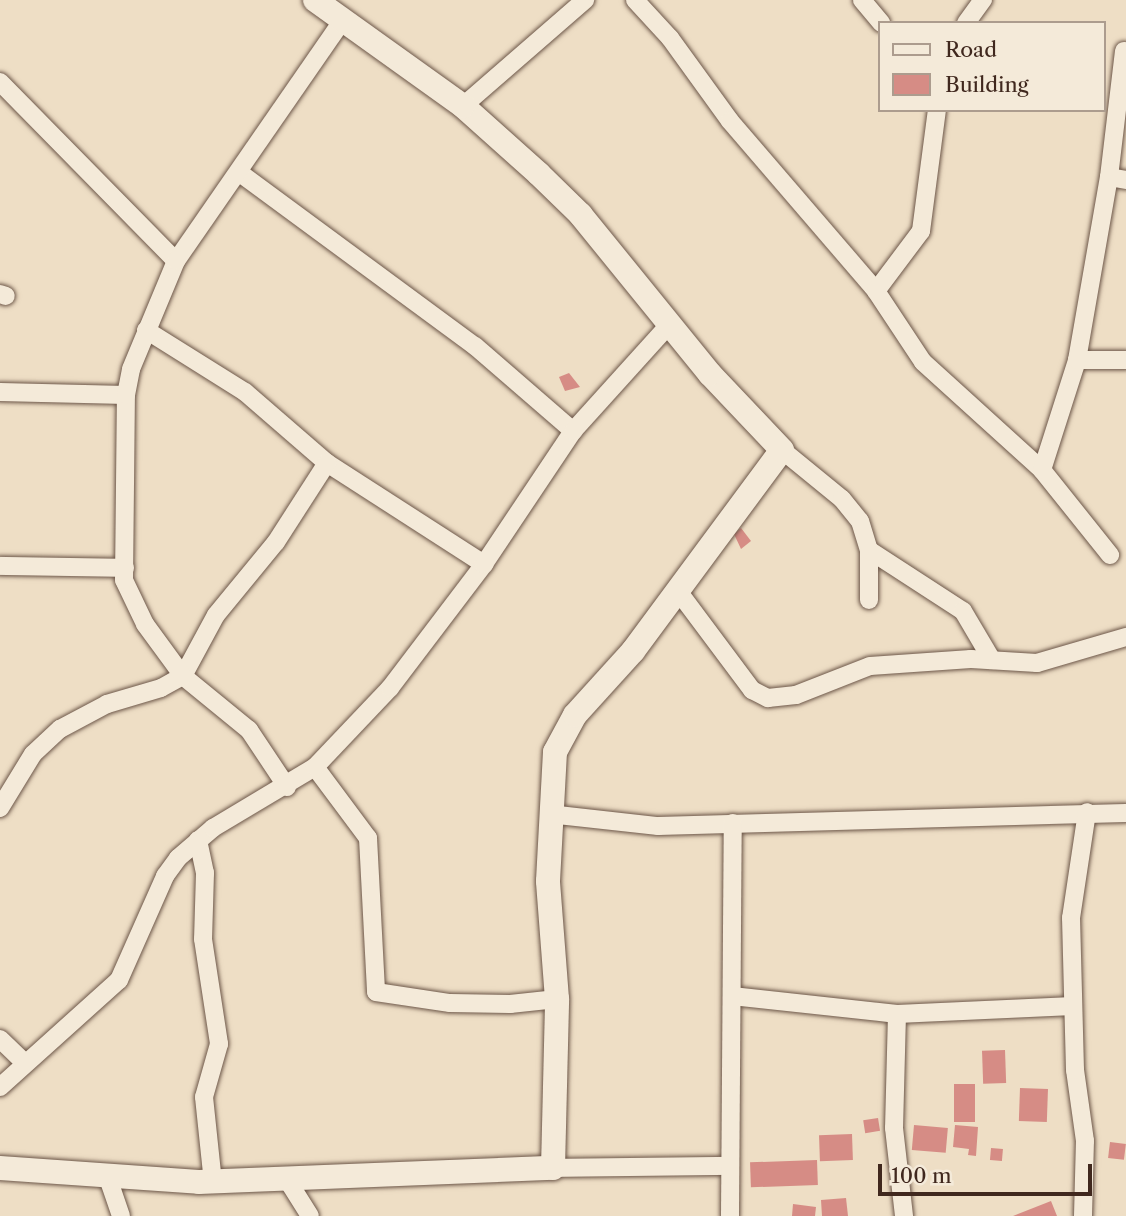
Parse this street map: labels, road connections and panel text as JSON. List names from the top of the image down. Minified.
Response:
{"legend":["Road","Building"],"scale_bar":"100 m"}
